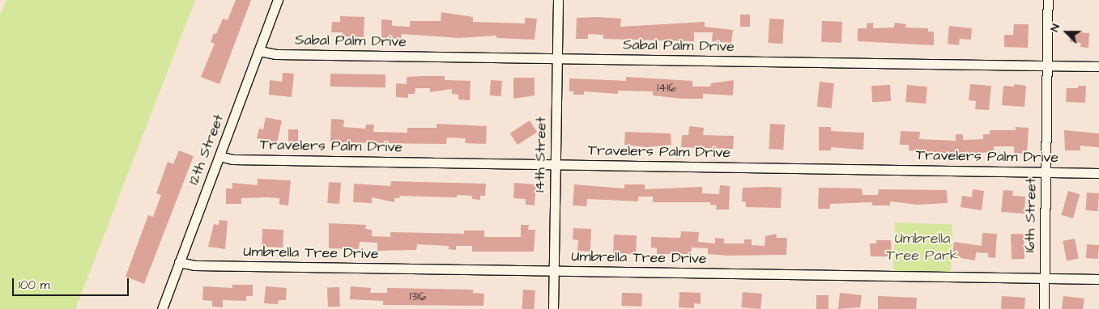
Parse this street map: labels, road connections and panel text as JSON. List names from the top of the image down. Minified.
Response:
{"streets":{"street":["Sabal Palm Drive","Travelers Palm Drive","12th Street","14th Street","16th Street","Umbrella Tree Drive"]},"crossings":[["Sabal Palm Drive","12th Street"],["Sabal Palm Drive","14th Street"],["Sabal Palm Drive","16th Street"],["Travelers Palm Drive","12th Street"],["Travelers Palm Drive","14th Street"],["Travelers Palm Drive","16th Street"],["12th Street","Umbrella Tree Drive"],["14th Street","Umbrella Tree Drive"],["16th Street","Umbrella Tree Drive"]],"parks":["Umbrella Tree Park"],"house_numbers":["1416","1316"],"scale_bar":"100 m","north":"left"}
